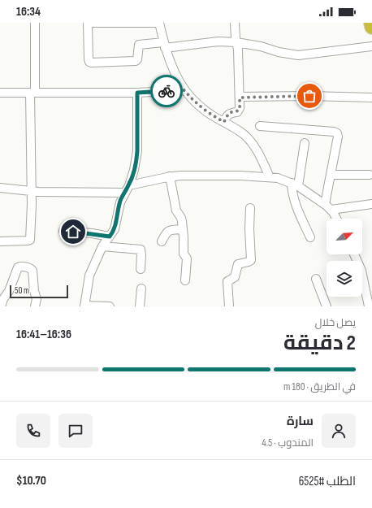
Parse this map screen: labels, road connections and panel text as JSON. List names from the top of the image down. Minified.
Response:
{"scale_bar":"50 m","north":"top right","page":{"status":"16:34","scale":"50 m","heading":["2 دقيقة","يصل خلال","16:36–16:41"],"panel":["سارة","المندوب · 4.5","الطلب #6525","$10.70"],"bar":"في الطريق · 180 m"}}
